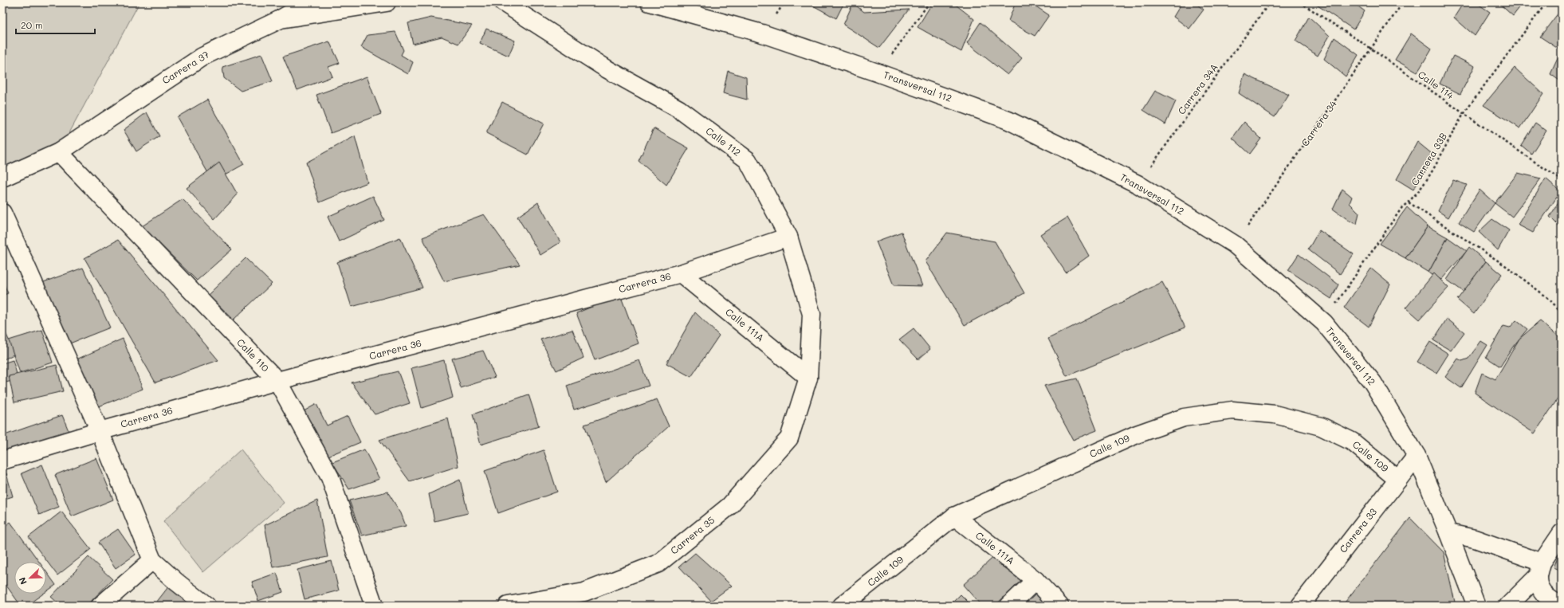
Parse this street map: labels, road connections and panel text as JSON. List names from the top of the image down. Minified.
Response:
{"streets":{"street":["Carrera 37","Transversal 112","Calle 112","Carrera 36","Calle 111A","Calle 110","Calle 109","Carrera 33","Carrera 35"],"path":["Calle 114","Carrera 34A","Carrera 34","Carrera 33B"]},"crossings":[["Carrera 37","Calle 110"],["Calle 114","Carrera 34"],["Calle 114","Carrera 33B"],["Transversal 112","Carrera 34A"],["Transversal 112","Carrera 34"],["Transversal 112","Carrera 33B"],["Transversal 112","Carrera 33"],["Calle 112","Carrera 36"],["Calle 112","Calle 111A"],["Calle 112","Carrera 35"],["Carrera 36","Calle 111A"],["Carrera 36","Calle 110"],["Calle 111A","Calle 109"],["Calle 111A","Carrera 35"],["Calle 109","Carrera 33"]],"scale_bar":"20 m","north":"bottom left"}
